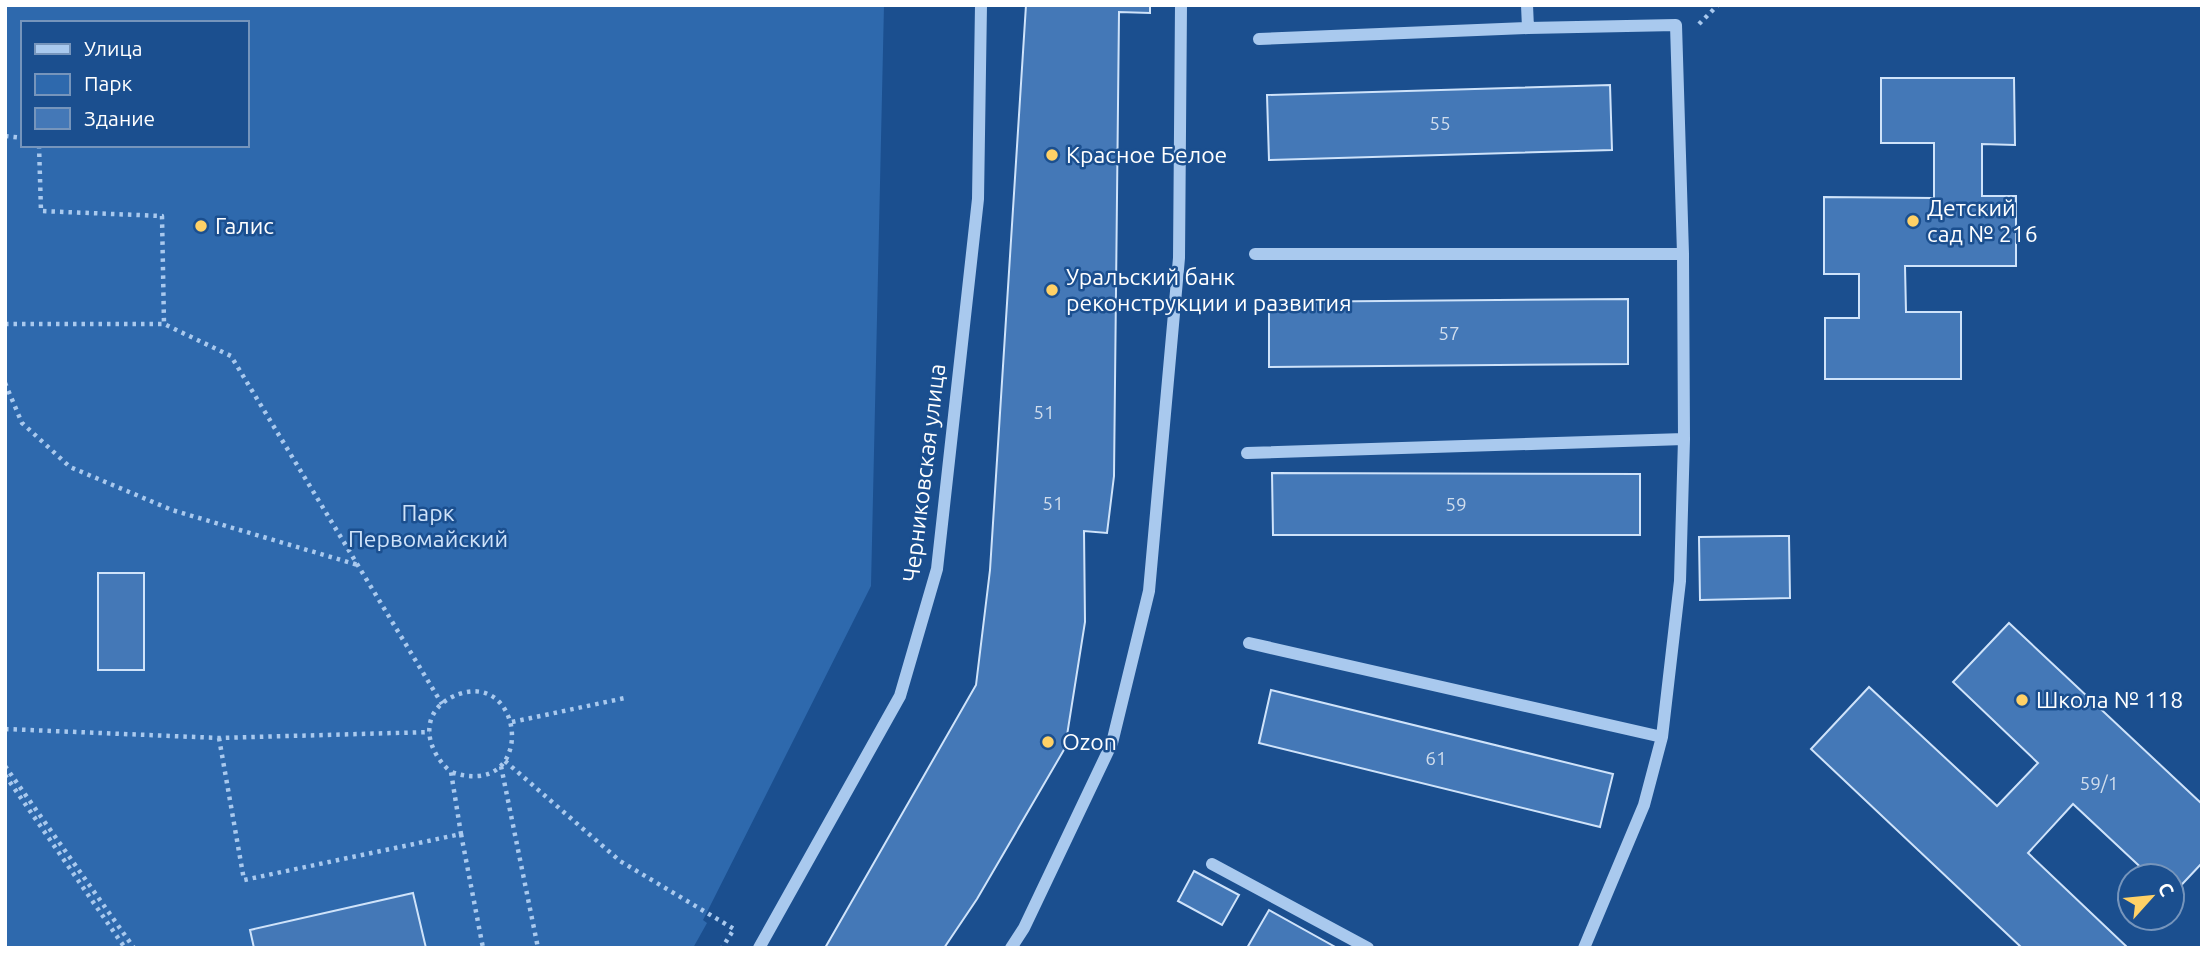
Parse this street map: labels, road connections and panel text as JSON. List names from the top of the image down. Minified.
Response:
{"streets":{"street":["Черниковская улица"]},"parks":["Парк Первомайский"],"places":["Красное Белое","Детский сад № 216","Галис","Уральский банк реконструкции и развития","Школа № 118","Ozon"],"house_numbers":["55","57","51","51","59","61","59/1"],"legend":["Улица","Парк","Здание"],"north":"top right"}
